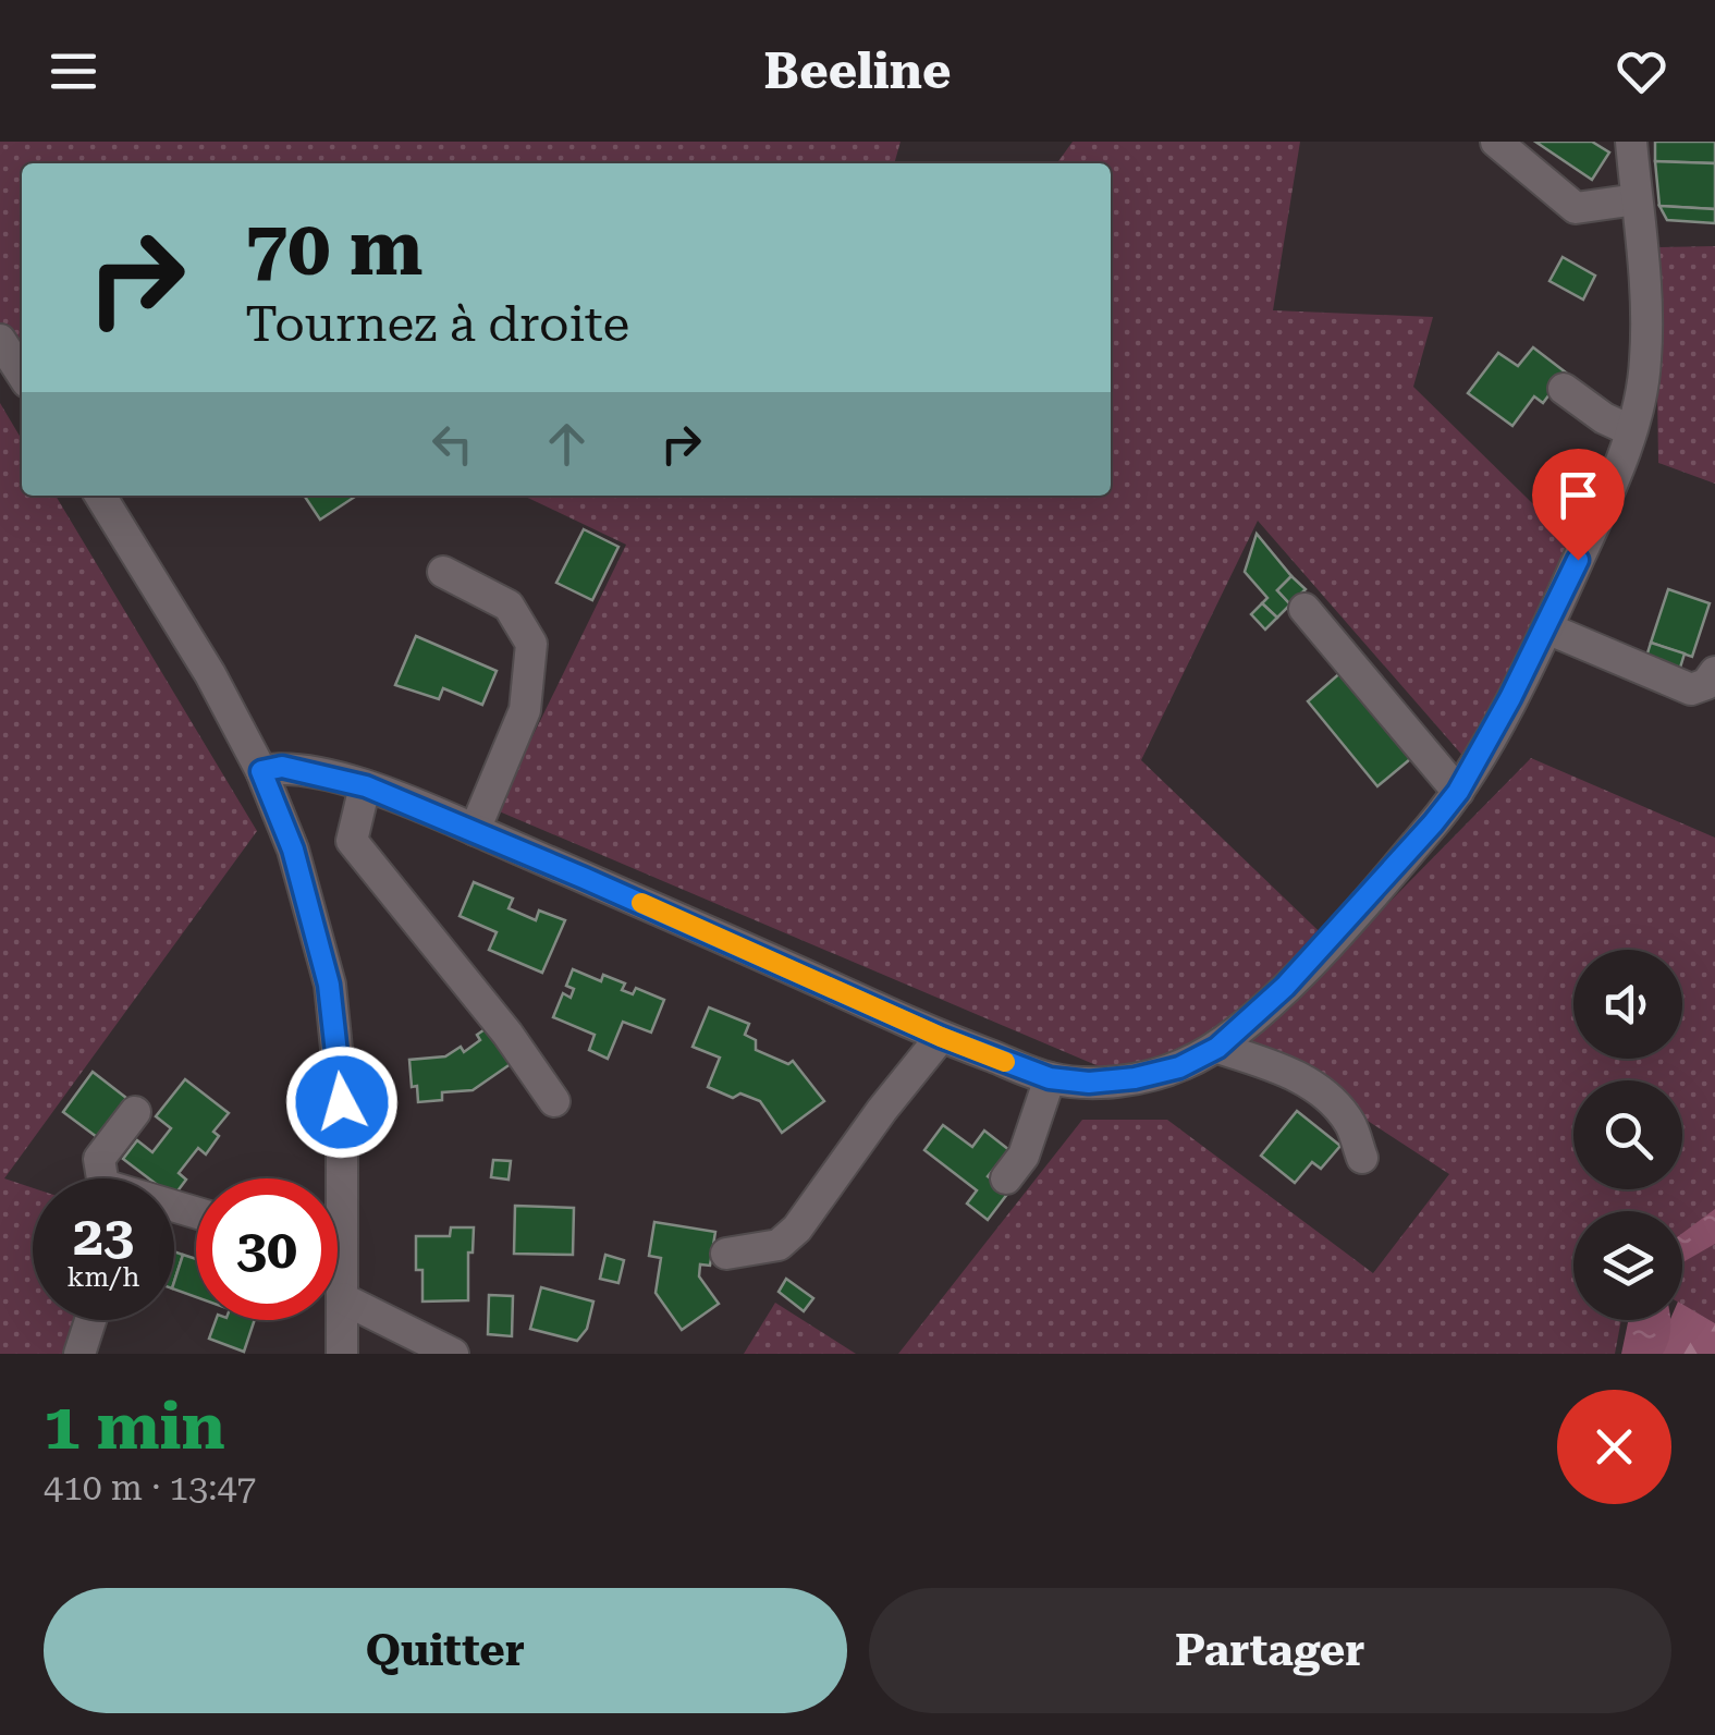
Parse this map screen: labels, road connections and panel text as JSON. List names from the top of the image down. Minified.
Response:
{"page":{"header":"Beeline","turn":["70 m","Tournez à droite"],"speed":"23 km/h","limit":"30","heading":["1 min","410 m · 13:47"],"buttons":["Quitter","Partager"]}}
